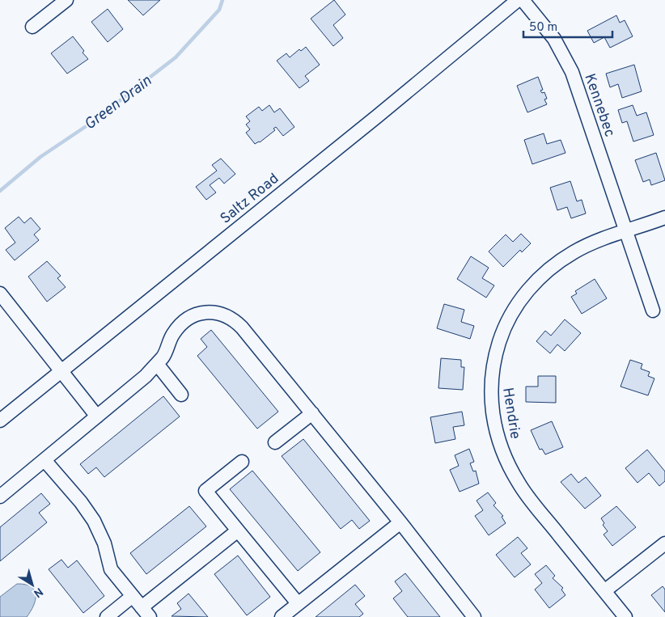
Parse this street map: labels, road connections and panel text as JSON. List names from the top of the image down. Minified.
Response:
{"streets":{"street":["Kennebec","Saltz Road","Hendrie"]},"crossings":[["Kennebec","Hendrie"]],"water":["Green Drain"],"scale_bar":"50 m","north":"bottom right"}
